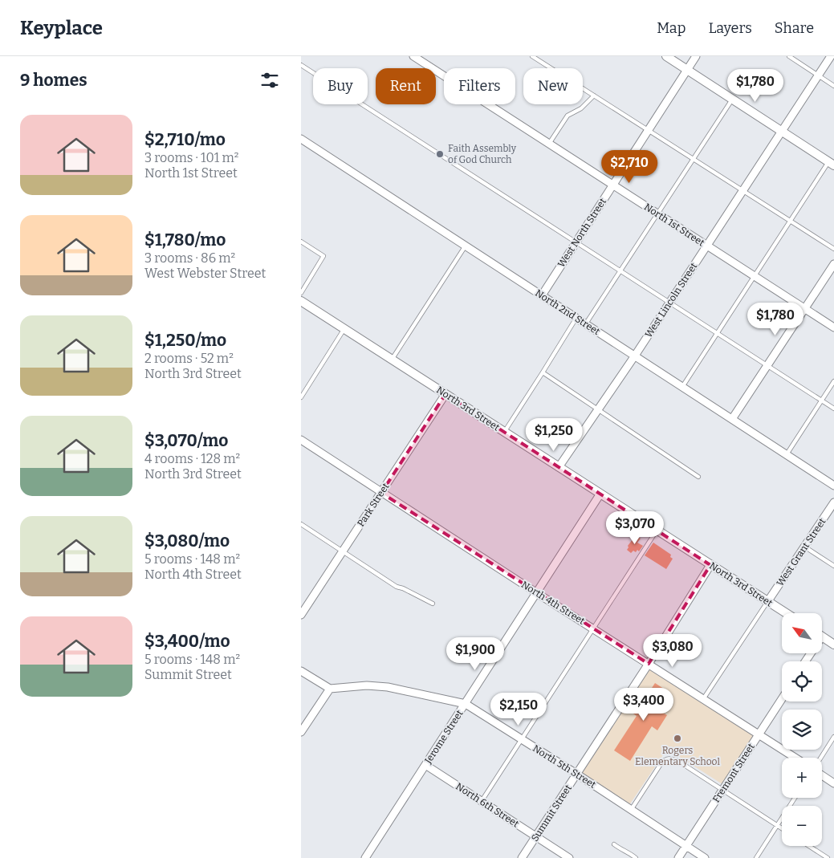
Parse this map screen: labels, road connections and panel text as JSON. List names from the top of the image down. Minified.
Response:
{"streets":{"street":["North 1st Street","West North Street","West Lincoln Street","North 2nd Street","North 3rd Street","Park Street","West Grant Street","North 4th Street","Jerome Street","North 5th Street","Fremont Street","North 6th Street","Summit Street"]},"crossings":[["North 1st Street","West North Street"],["North 1st Street","West Lincoln Street"],["West North Street","North 2nd Street"],["West Lincoln Street","North 2nd Street"],["West Lincoln Street","North 3rd Street"],["North 3rd Street","Park Street"],["North 3rd Street","West Grant Street"],["North 3rd Street","Jerome Street"],["North 3rd Street","Summit Street"],["Park Street","North 4th Street"],["North 4th Street","Jerome Street"],["North 4th Street","Fremont Street"],["North 4th Street","Summit Street"],["Jerome Street","North 5th Street"],["Jerome Street","North 6th Street"],["North 5th Street","Fremont Street"],["North 5th Street","Summit Street"],["North 6th Street","Summit Street"]],"places":["Faith Assembly of God Church","Rogers Elementary School"],"north":"top left","page":{"header":"Keyplace","nav":["Map","Layers","Share"],"heading":"9 homes","chip":["Buy","Rent","Filters","New"],"price":["$1,780","$2,710","$1,780","$1,250","$3,070","$3,080","$1,900","$3,400","$2,150"],"list":[{"name":"$2,710/mo","note":"3 rooms · 101 m² · North 1st Street"},{"name":"$1,780/mo","note":"3 rooms · 86 m² · West Webster Street"},{"name":"$1,250/mo","note":"2 rooms · 52 m² · North 3rd Street"},{"name":"$3,070/mo","note":"4 rooms · 128 m² · North 3rd Street"},{"name":"$3,080/mo","note":"5 rooms · 148 m² · North 4th Street"},{"name":"$3,400/mo","note":"5 rooms · 148 m² · Summit Street"}],"map_buttons":["+","−"]}}
